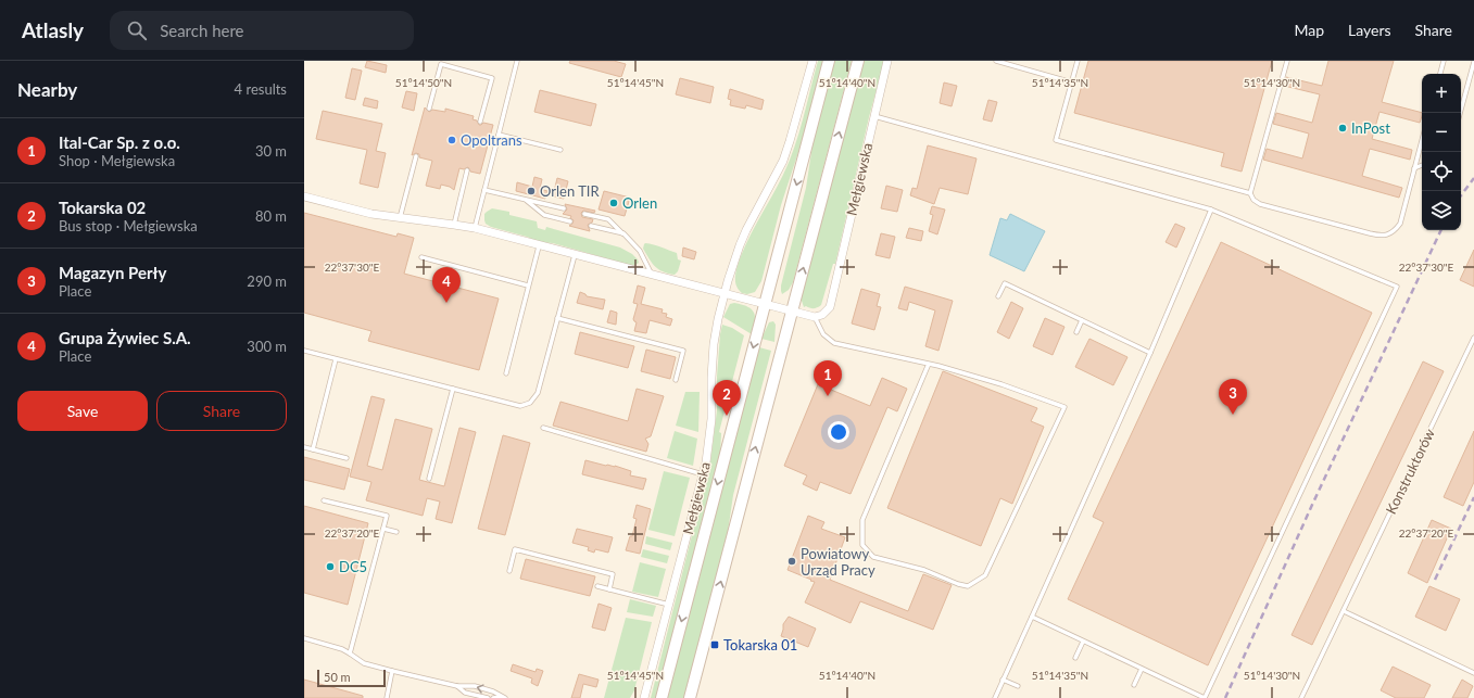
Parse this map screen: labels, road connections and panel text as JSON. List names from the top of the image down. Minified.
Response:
{"streets":{"main road":["Mełgiewska"],"lane":["Konstruktorów"]},"places":{"other":["InPost","Opoltrans","Orlen TIR","Orlen","Powiatowy Urząd Pracy","DC5"],"transit":["Tokarska 01"]},"scale_bar":"50 m","page":{"header":"Atlasly","search":"Search here","nav":["Map","Layers","Share"],"heading":["Nearby","4 results"],"map_buttons":["+","−"],"list":[{"mark":"1","name":"Ital-Car Sp. z o.o.","note":"Shop · Mełgiewska","value":"30 m"},{"mark":"2","name":"Tokarska 02","note":"Bus stop · Mełgiewska","value":"80 m"},{"mark":"3","name":"Magazyn Perły","note":"Place","value":"290 m"},{"mark":"4","name":"Grupa Żywiec S.A.","note":"Place","value":"300 m"}],"pins":["4","1","3","2"],"buttons":["Save","Share"],"scale":"50 m"},"coordinates":["51°14'50\"N","51°14'45\"N","51°14'40\"N","51°14'35\"N","51°14'30\"N","22°37'30\"E","22°37'20\"E"]}
